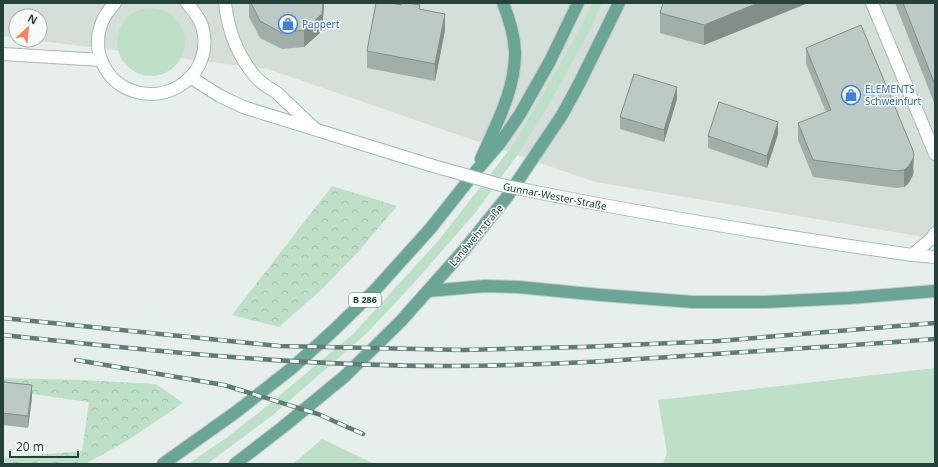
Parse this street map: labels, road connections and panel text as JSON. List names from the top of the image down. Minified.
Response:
{"streets":{"main road":["Landwehrstraße","B 286"],"street":["Gunnar-Wester-Straße"]},"places":{"shop":["Pappert","ELEMENTS Schweinfurt"]},"scale_bar":"20 m","north":"top right"}
